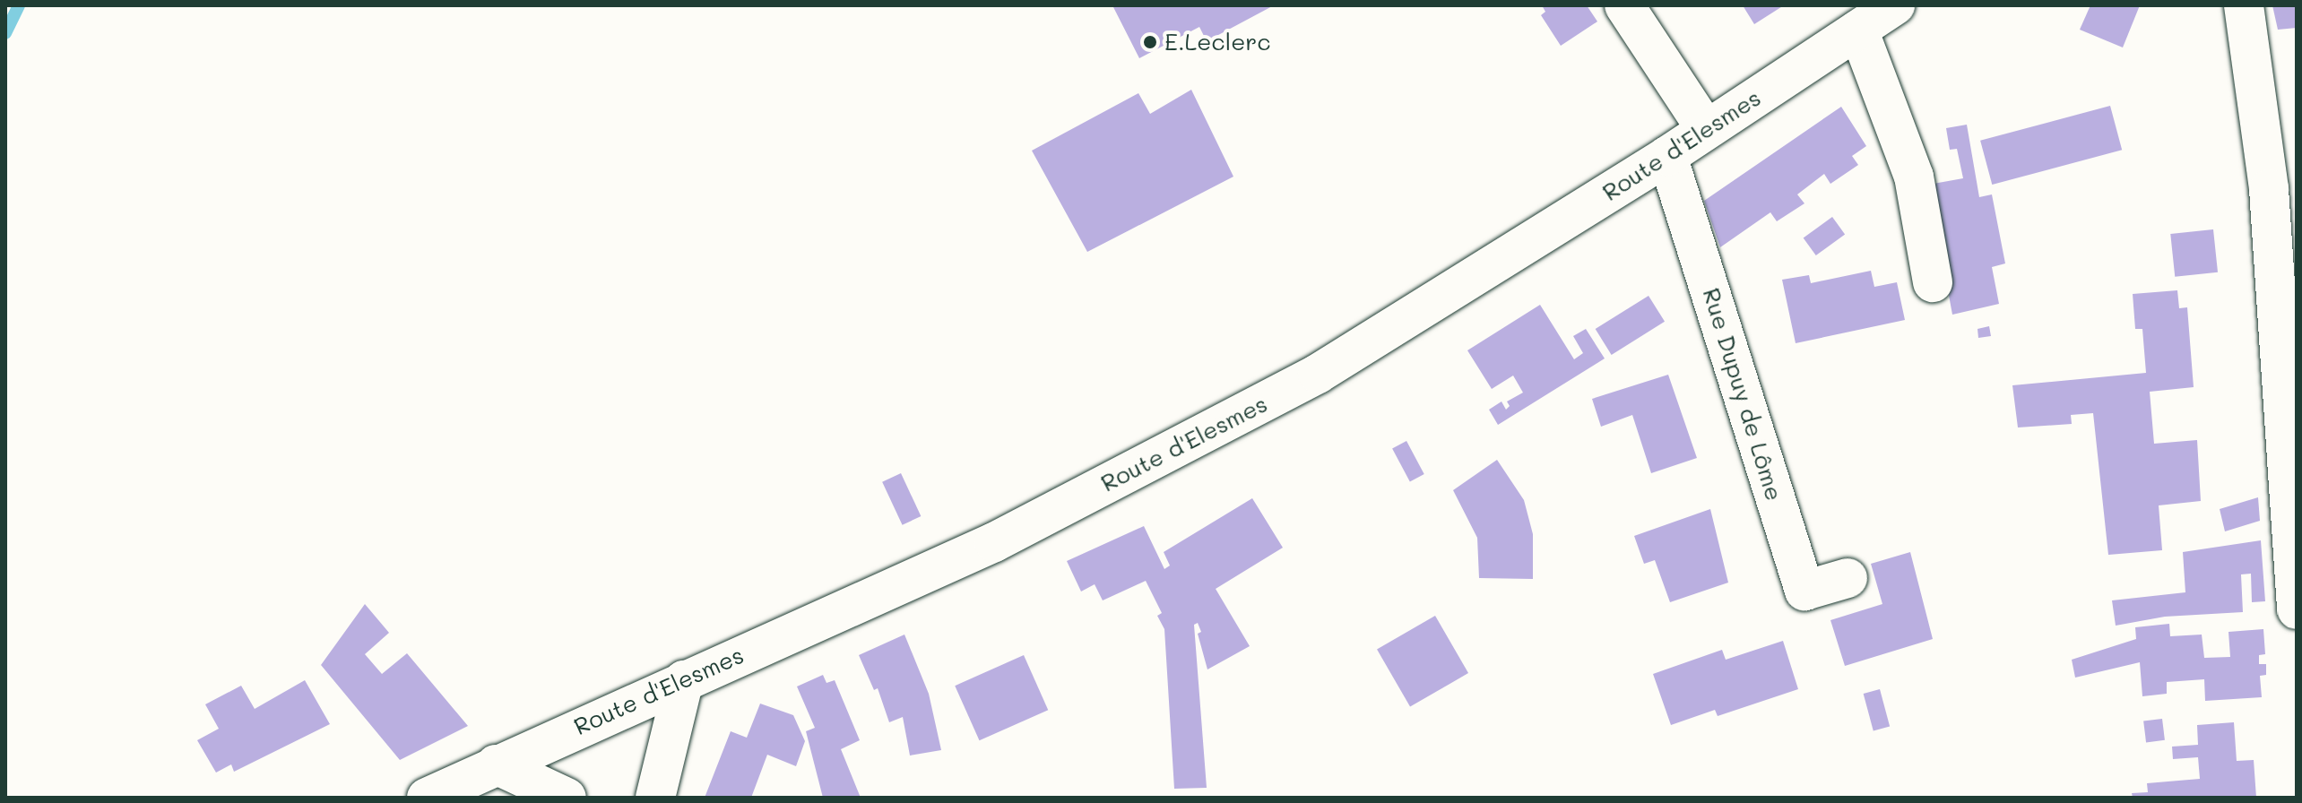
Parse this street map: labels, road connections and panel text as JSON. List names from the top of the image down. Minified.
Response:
{"streets":{"street":["Route d'Elesmes","Rue Dupuy de Lôme"]},"crossings":[["Route d'Elesmes","Rue Dupuy de Lôme"]],"places":["E.Leclerc"]}
